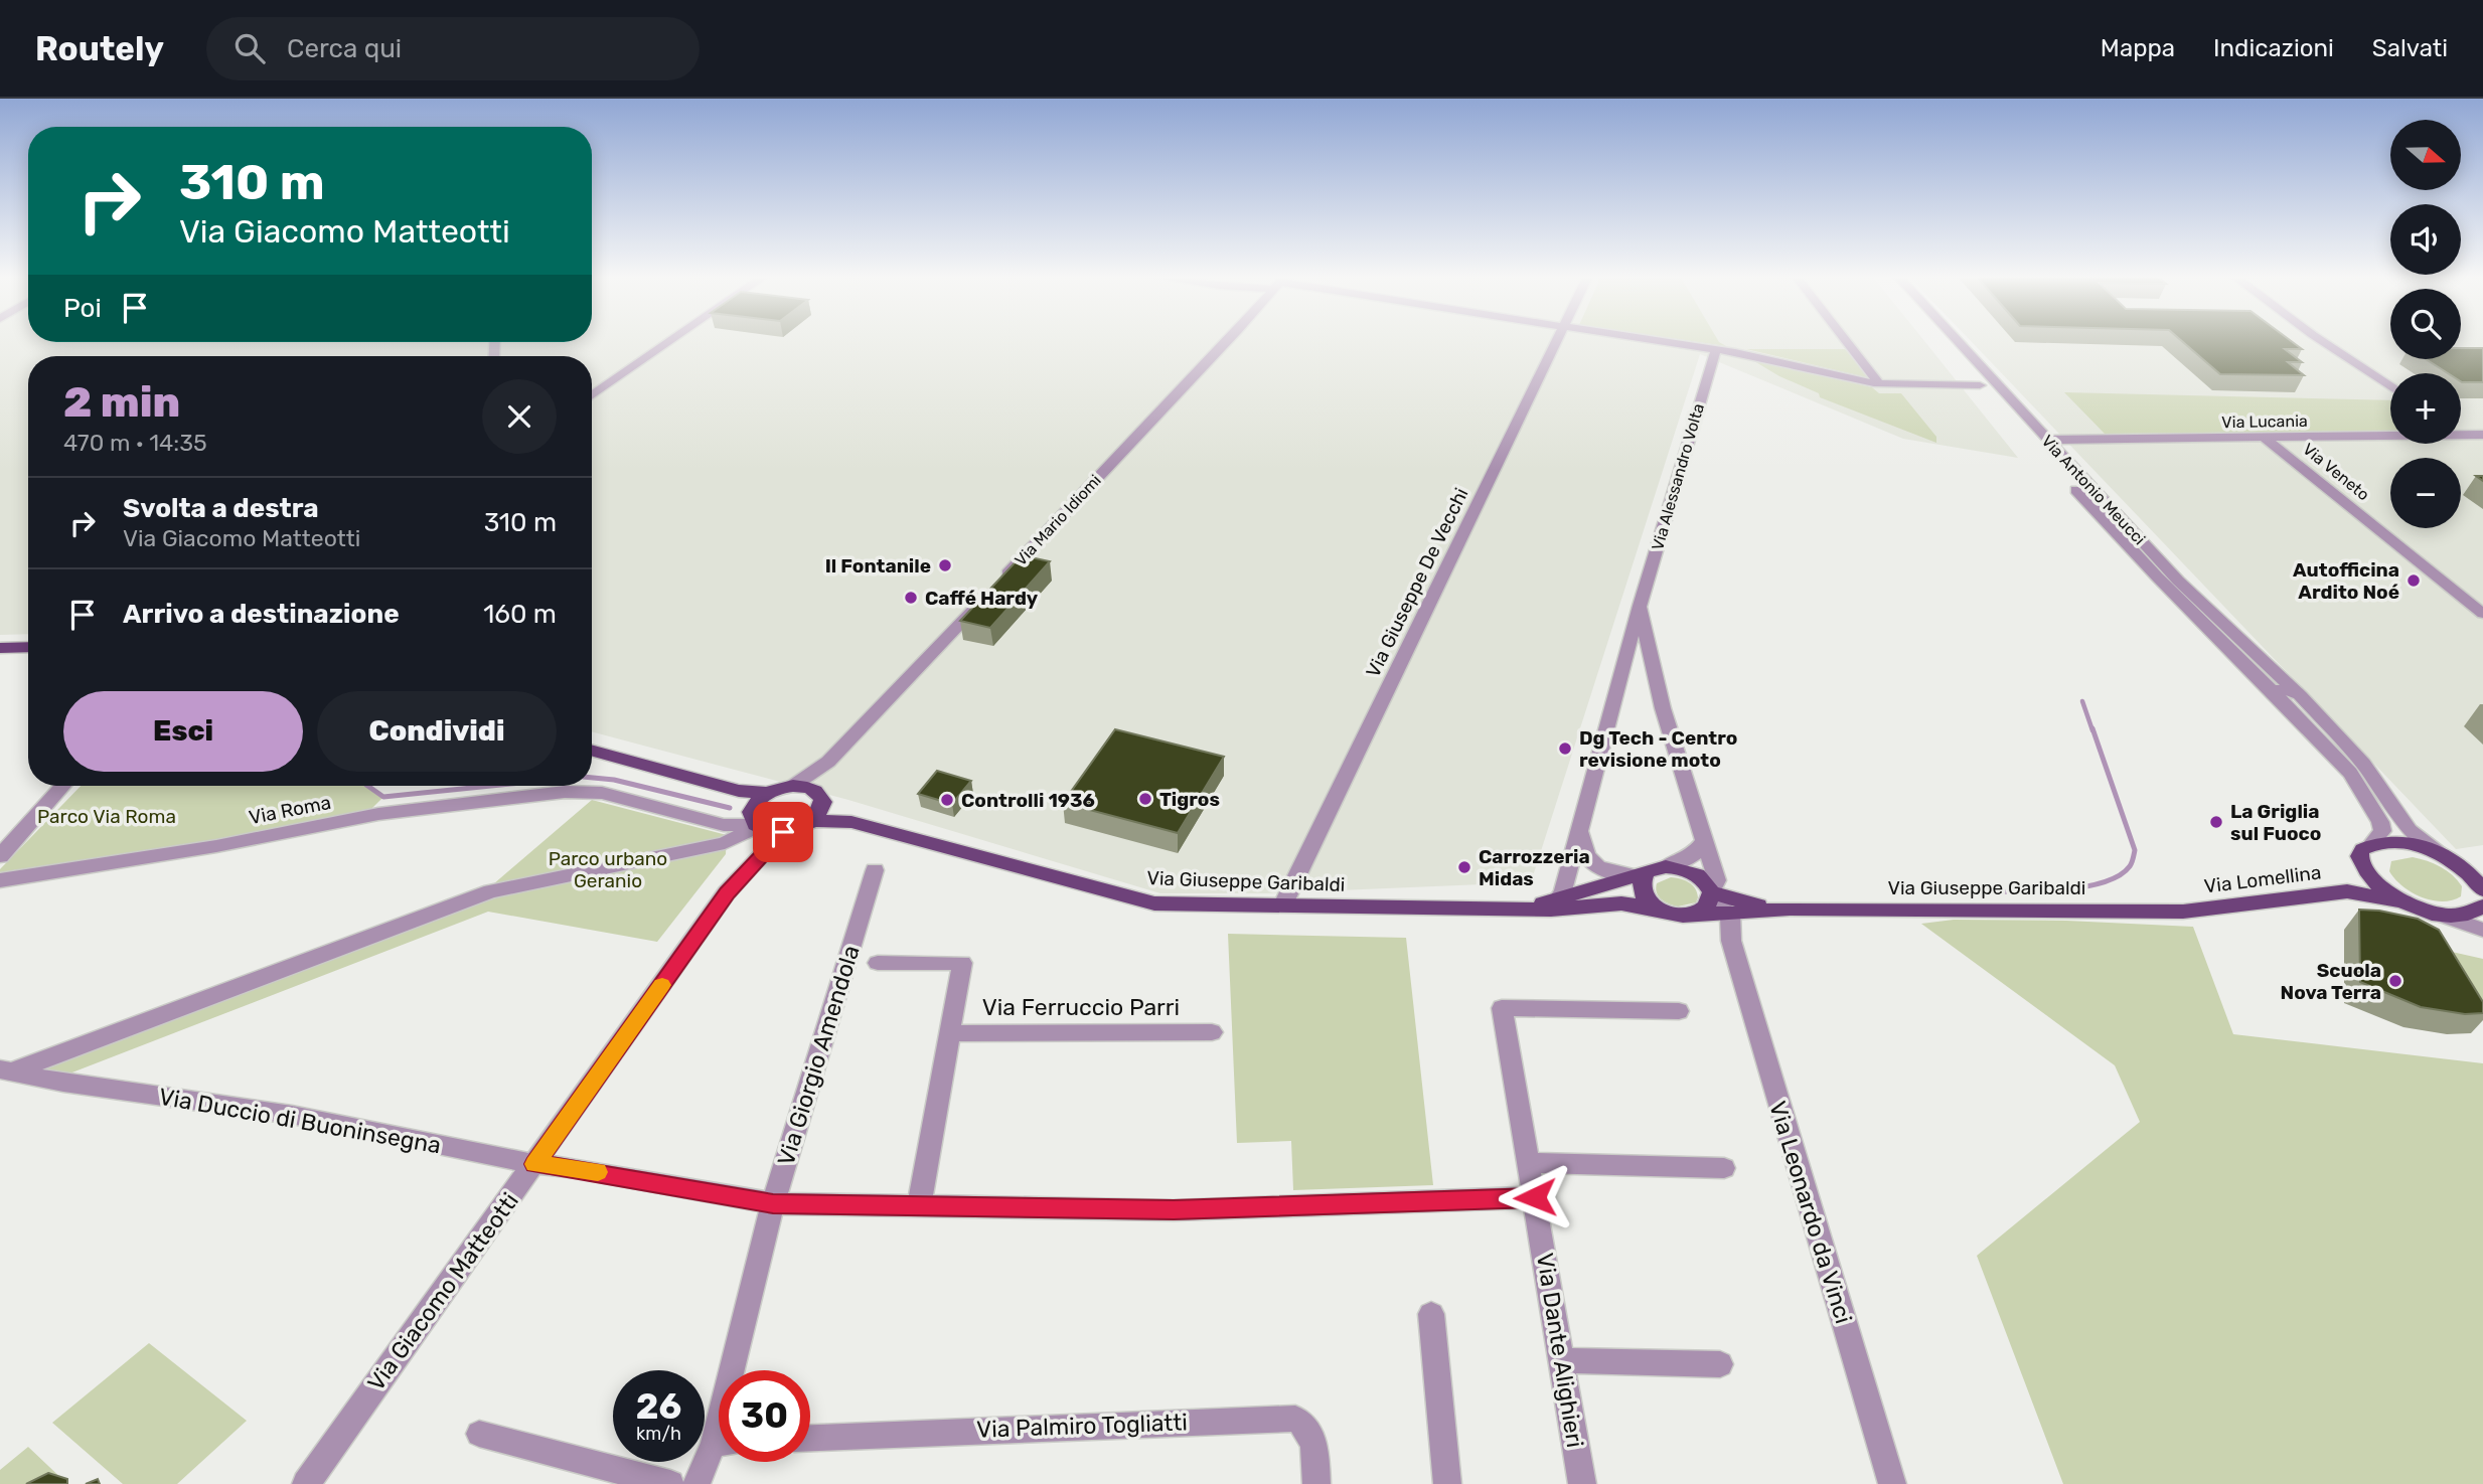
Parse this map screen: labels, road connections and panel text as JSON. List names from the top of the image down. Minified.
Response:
{"streets":{"main road":["Via Lomellina","Via Giuseppe Garibaldi"],"street":["Via Lucania","Via Veneto","Via Alessandro Volta","Via Antonio Meucci","Via Mario Idiomi","Via Giuseppe De Vecchi","Via Roma","Via Ferruccio Parri","Via Giorgio Amendola","Via Duccio di Buoninsegna","Via Leonardo da Vinci","Via Giacomo Matteotti","Via Dante Alighieri","Via Palmiro Togliatti"]},"crossings":[["Via Lucania","Via Veneto"],["Via Lucania","Via Antonio Meucci"],["Via Alessandro Volta","Via Giuseppe Garibaldi"],["Via Antonio Meucci","Via Lomellina"],["Via Mario Idiomi","Via Giuseppe Garibaldi"],["Via Giuseppe De Vecchi","Via Giuseppe Garibaldi"],["Via Roma","Via Giacomo Matteotti"],["Via Lomellina","Via Giuseppe Garibaldi"],["Via Giuseppe Garibaldi","Via Leonardo da Vinci"],["Via Giorgio Amendola","Via Duccio di Buoninsegna"],["Via Duccio di Buoninsegna","Via Giacomo Matteotti"],["Via Duccio di Buoninsegna","Via Dante Alighieri"]],"parks":["Parco Via Roma","Parco urbano Geranio"],"places":["Il Fontanile","Autofficina Ardito Noé","Caffé Hardy","Dg Tech - Centro revisione moto","Tigros","Controlli 1936","La Griglia sul Fuoco","Carrozzeria Midas","Scuola Nova Terra"],"north":"right","page":{"header":"Routely","search":"Cerca qui","nav":["Mappa","Indicazioni","Salvati"],"map_buttons":["+","−"],"turn":["310 m","Via Giacomo Matteotti"],"then":"Poi","heading":["2 min","470 m · 14:35"],"list":[{"name":"Svolta a destra","note":"Via Giacomo Matteotti","value":"310 m"},{"name":"Arrivo a destinazione","value":"160 m"}],"buttons":["Esci","Condividi"],"speed":"26 km/h","limit":"30"}}
